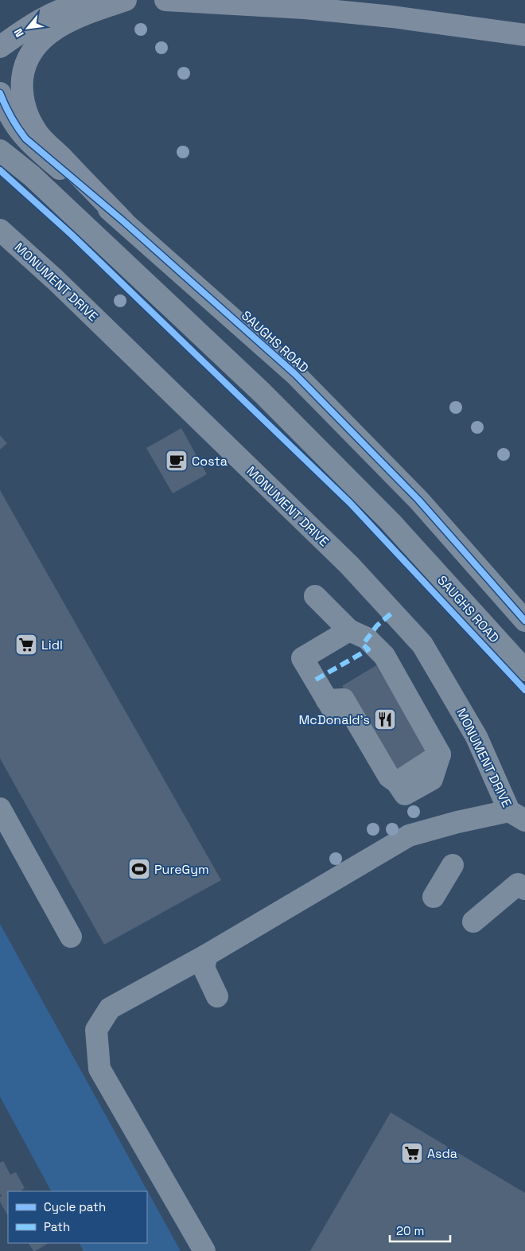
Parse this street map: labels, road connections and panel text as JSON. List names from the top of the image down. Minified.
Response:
{"streets":{"street":["MONUMENT DRIVE","SAUGHS ROAD"]},"places":{"cafe":["Costa"],"supermarket":["Lidl","Asda"],"restaurant":["McDonald's"],"sports":["PureGym"]},"legend":["Cycle path","Path"],"scale_bar":"20 m","north":"bottom left"}
